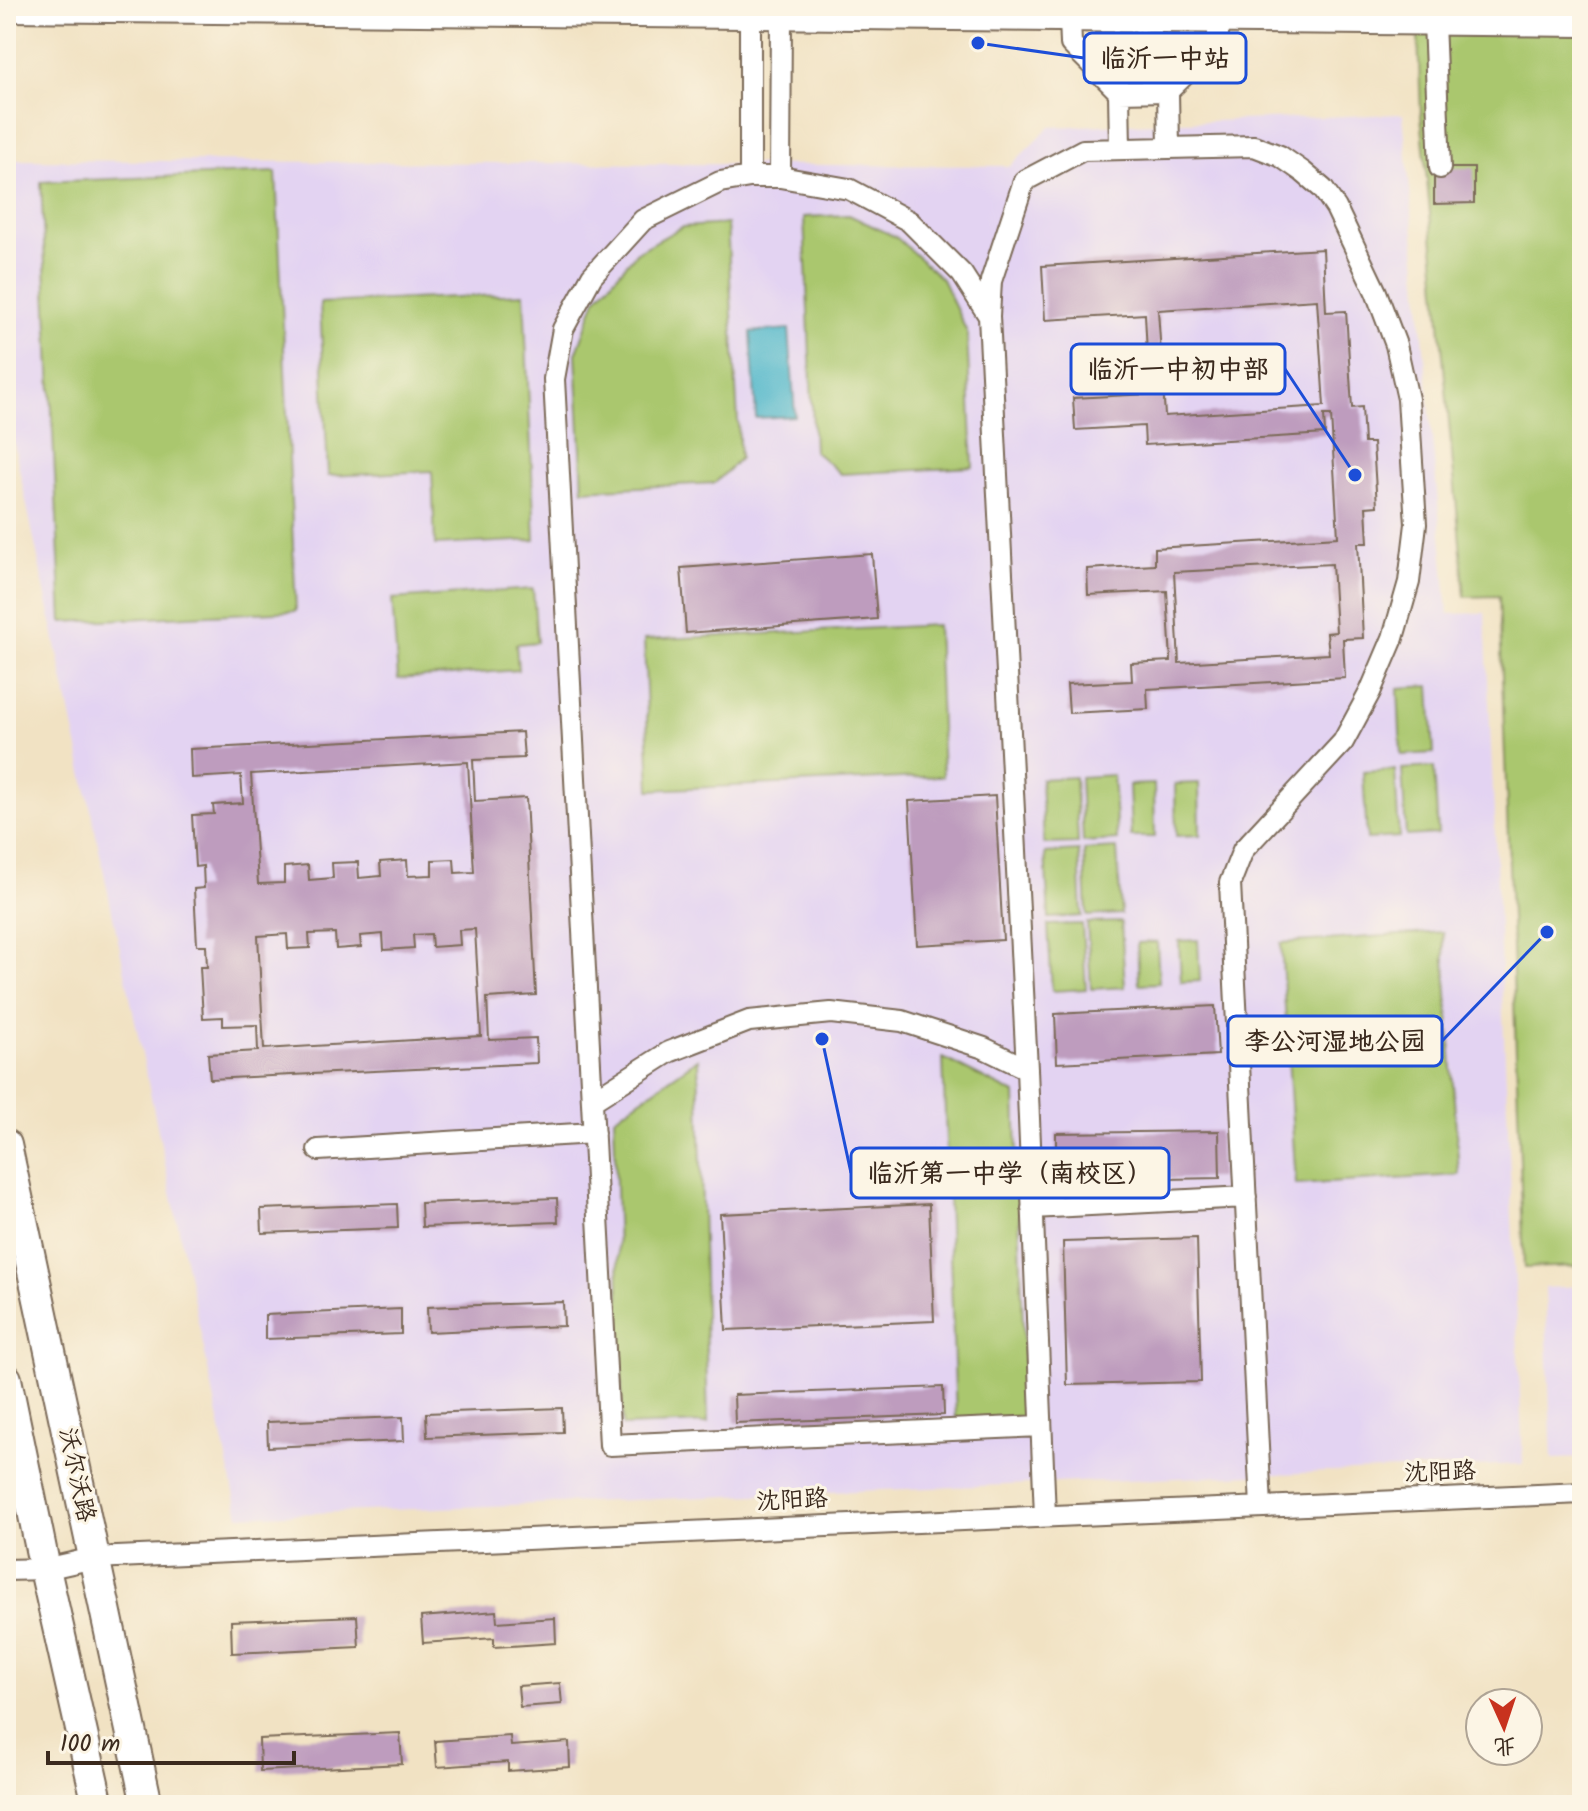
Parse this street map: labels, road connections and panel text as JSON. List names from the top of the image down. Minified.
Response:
{"streets":{"highway":["沃尔沃路"],"street":["沈阳路"]},"crossings":[["沈阳路","沃尔沃路"]],"places":["临沂一中站","临沂一中初中部","李公河湿地公园","临沂第一中学（南校区）"],"scale_bar":"100 m","north":"bottom"}
